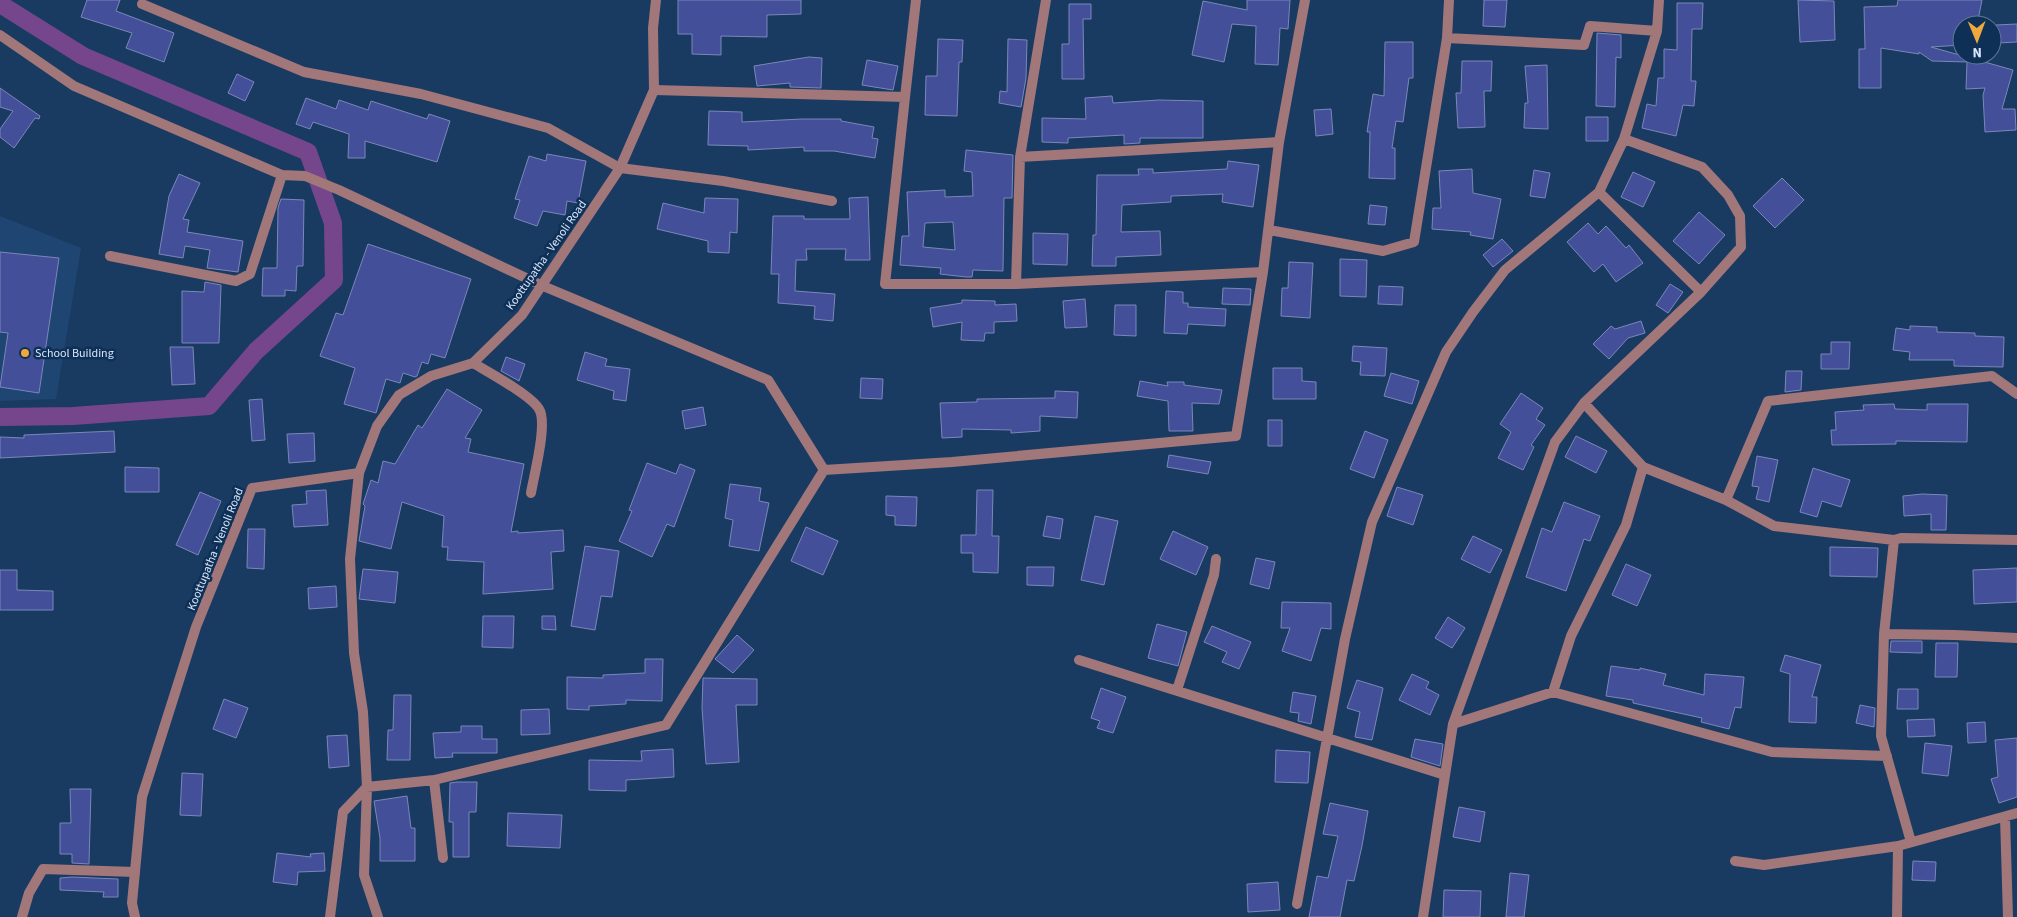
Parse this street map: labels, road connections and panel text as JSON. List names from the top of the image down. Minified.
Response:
{"streets":{"street":["Koottupatha - Venoli Road"]},"places":["School Building"],"north":"bottom"}
